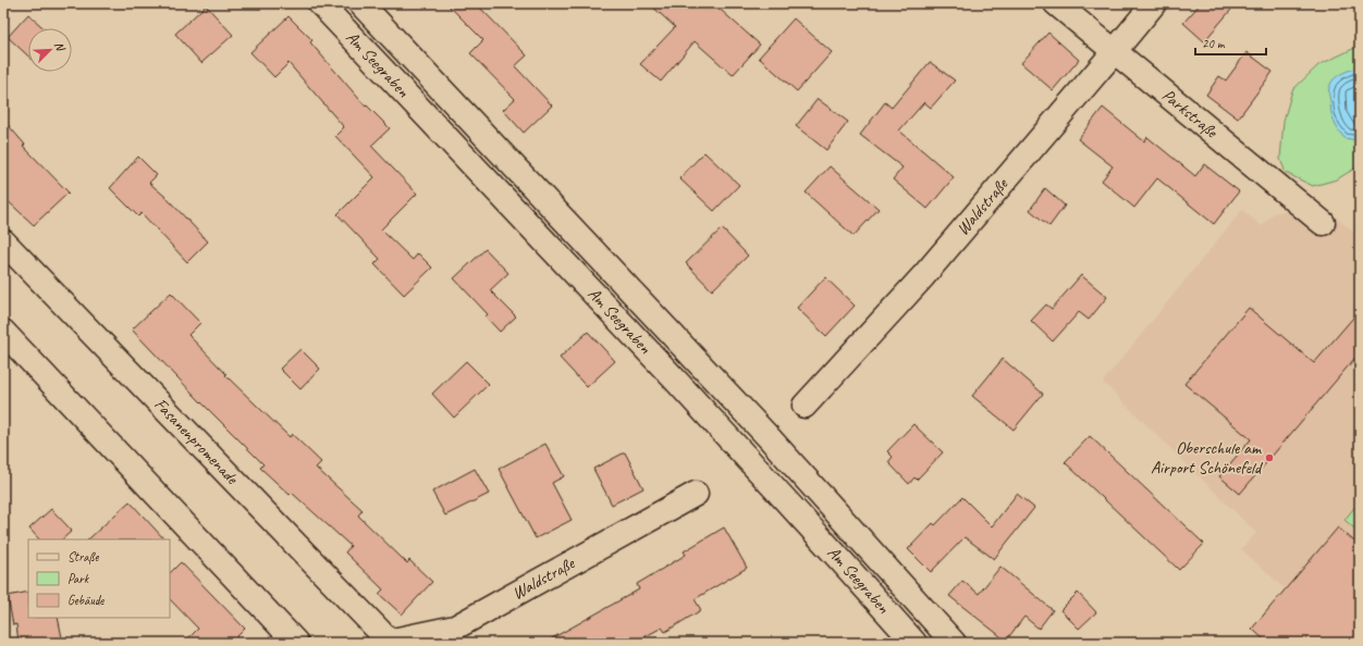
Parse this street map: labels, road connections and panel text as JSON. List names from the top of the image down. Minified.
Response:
{"streets":{"street":["Am Seegraben","Parkstraße","Waldstraße","Fasanenpromenade"]},"crossings":[["Parkstraße","Waldstraße"],["Waldstraße","Fasanenpromenade"]],"places":["Oberschule am Airport Schönefeld"],"legend":["Straße","Park","Gebäude"],"scale_bar":"20 m","north":"top right"}
